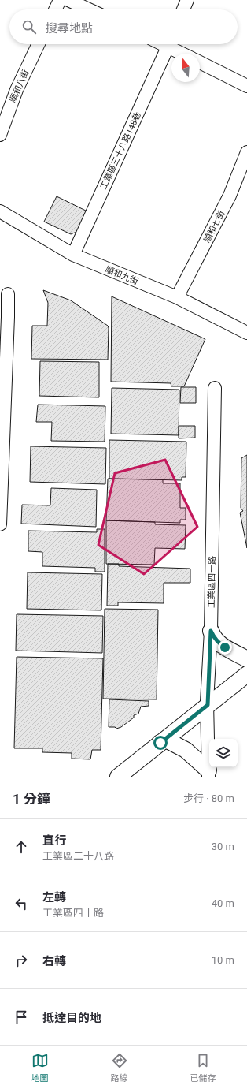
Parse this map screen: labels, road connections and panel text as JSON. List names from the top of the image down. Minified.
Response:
{"streets":{"street":["順和八街","工業區三十八路148巷","順和七街","順和九街","工業區四十路"]},"crossings":[["工業區三十八路148巷","順和九街"],["順和七街","順和九街"]],"north":"top","page":{"search":"搜尋地點","heading":["1 分鐘","步行 · 80 m"],"list":[["直行","工業區二十八路","30 m"],["左轉","工業區四十路","40 m"],["右轉","10 m"],"抵達目的地"],"nav":["地圖","路線","已儲存"]}}
